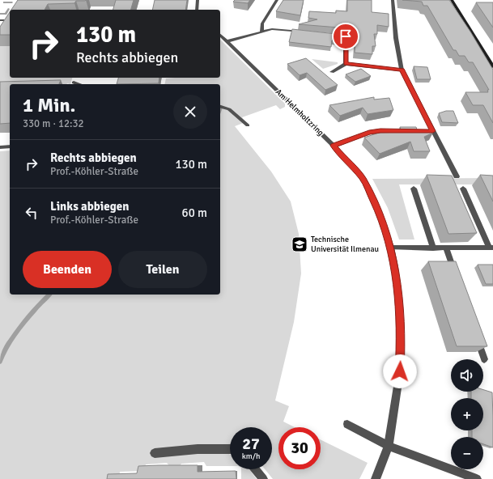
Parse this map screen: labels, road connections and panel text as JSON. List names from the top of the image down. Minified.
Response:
{"streets":{"street":["Am Helmholtzring"]},"places":{"school or university":["Technische Universität Ilmenau"]},"page":{"turn":["130 m","Rechts abbiegen"],"heading":["1 Min.","330 m · 12:32"],"list":[{"name":"Rechts abbiegen","note":"Prof.-Köhler-Straße","value":"130 m"},{"name":"Links abbiegen","note":"Prof.-Köhler-Straße","value":"60 m"}],"buttons":["Beenden","Teilen"],"map_buttons":["+","−"],"speed":"27 km/h","limit":"30"}}
